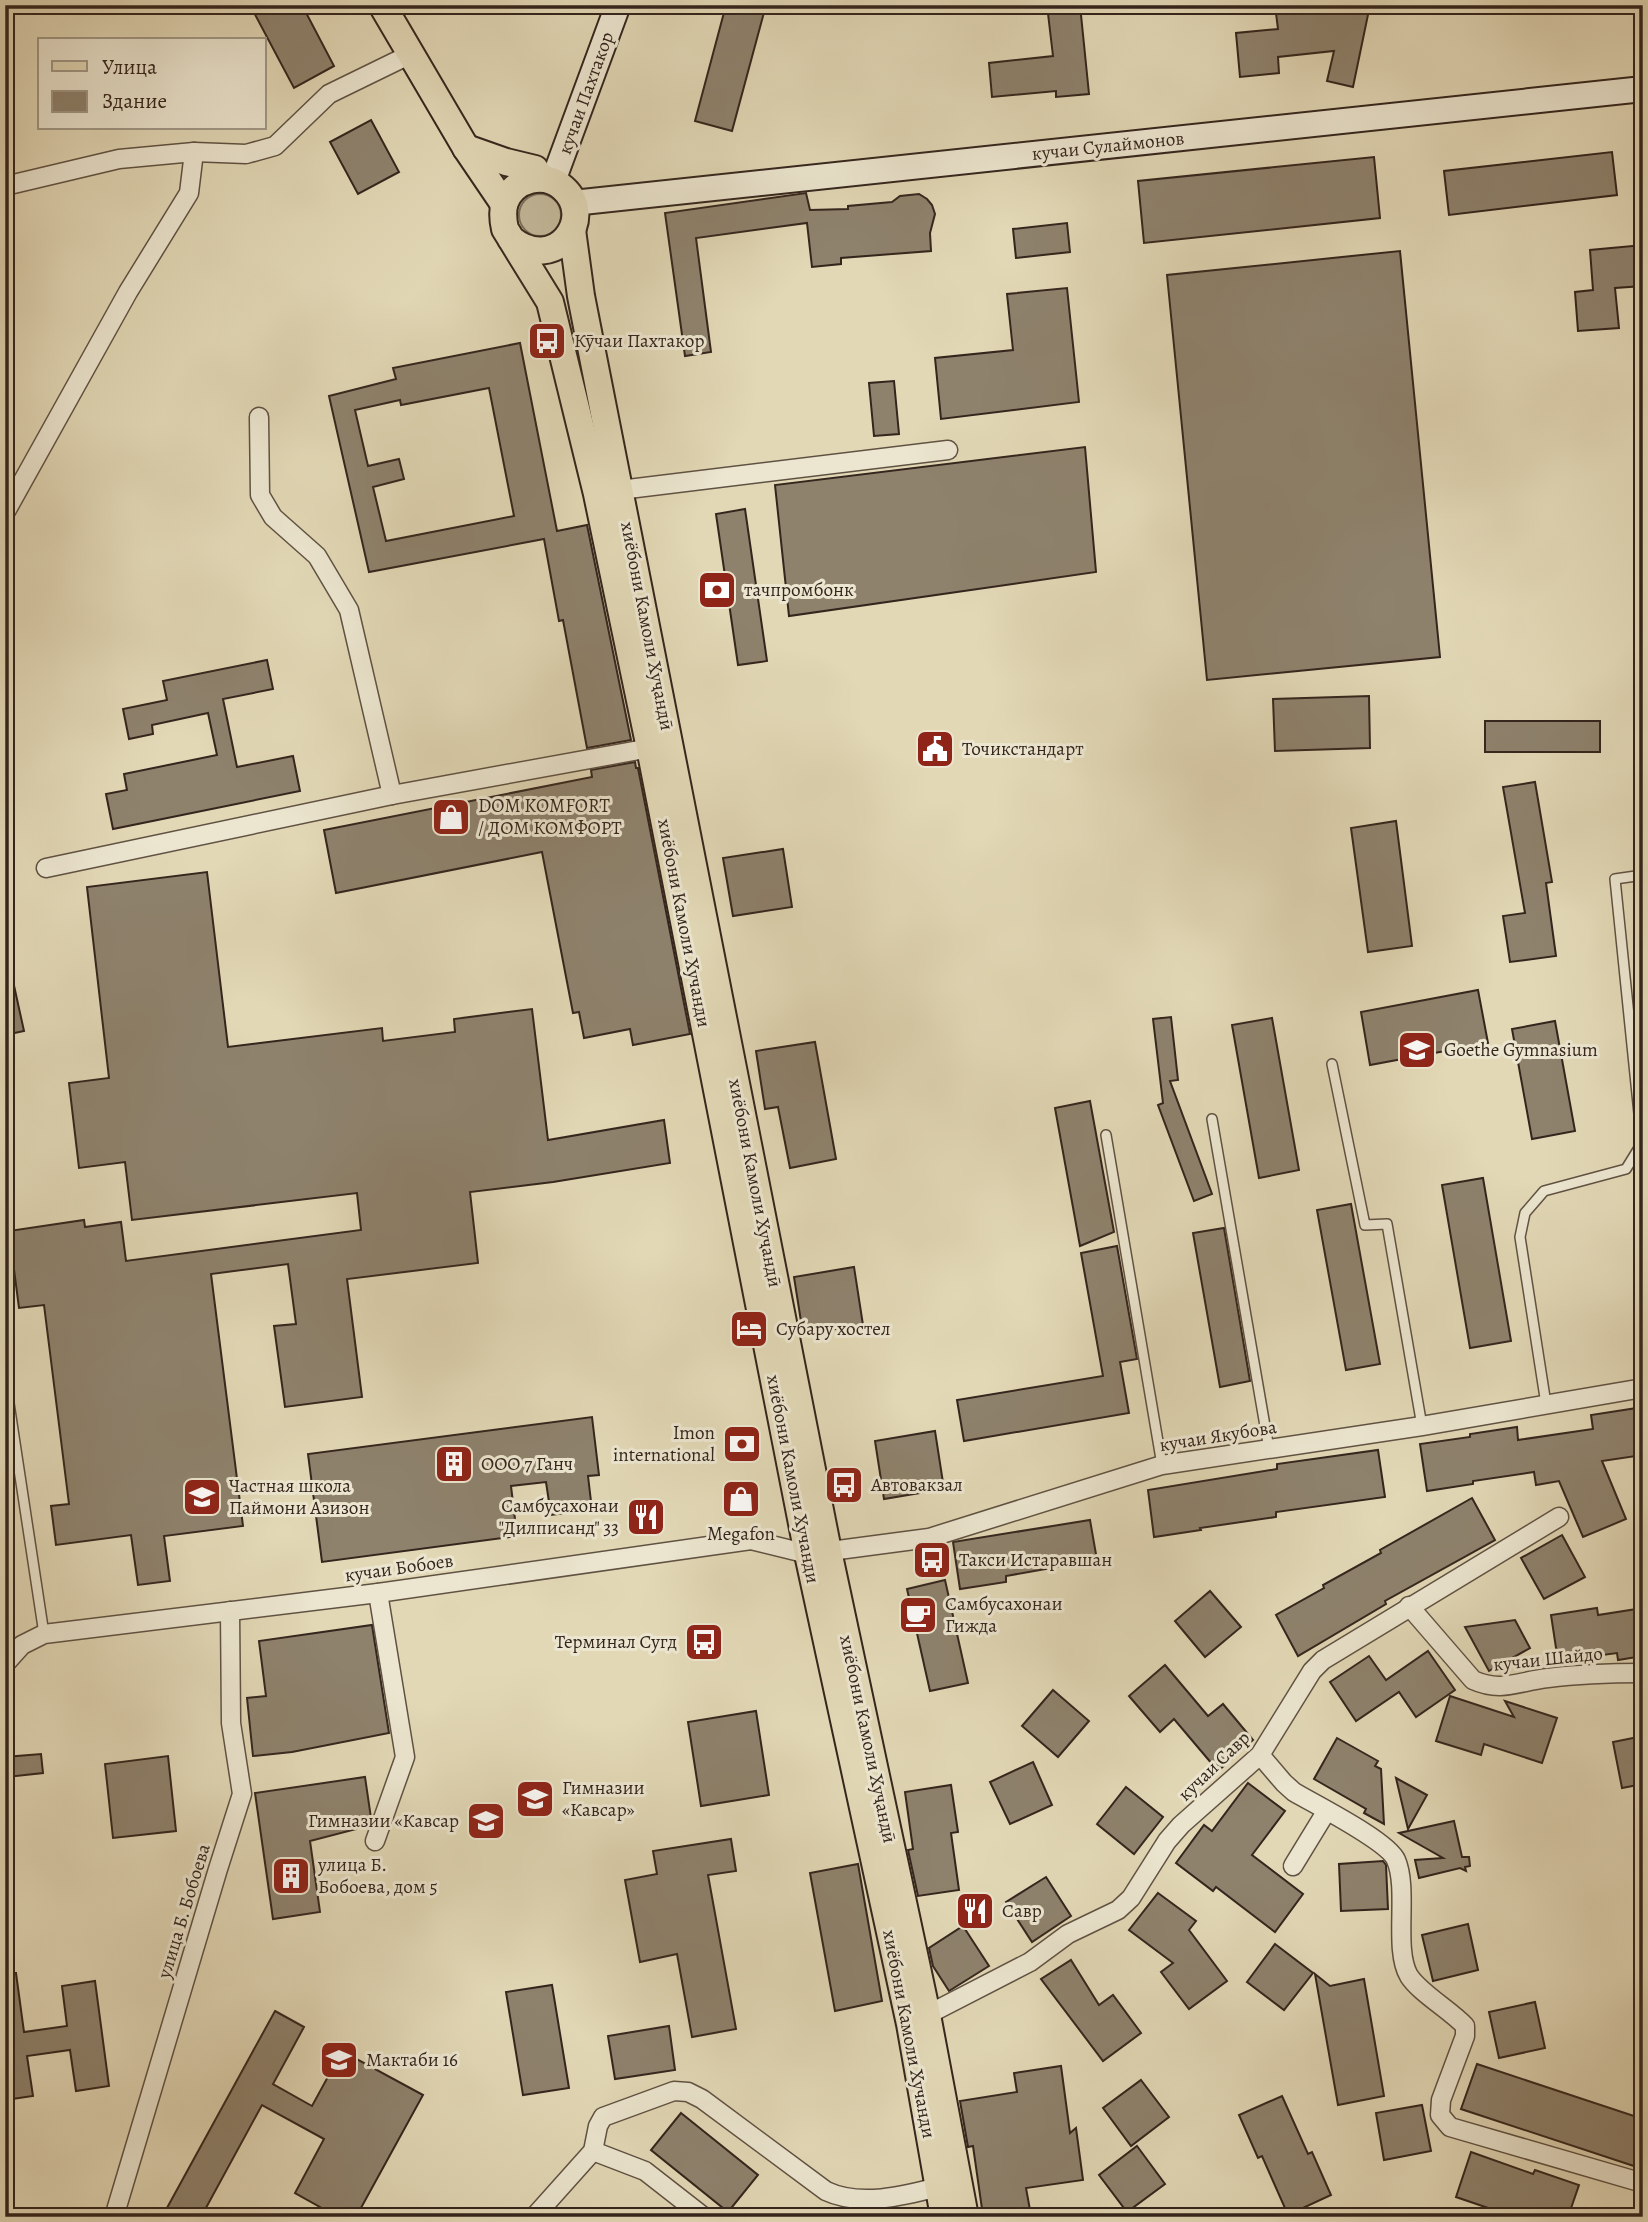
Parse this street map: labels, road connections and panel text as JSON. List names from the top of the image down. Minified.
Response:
{"streets":{"main road":["кучаи Пахтакор","кучаи Сулаймонов","хиёбони Камоли Хуҷандӣ","хиёбони Камоли Хучанди"],"street":["кучаи Якубова","кучаи Бобоев","кучаи Шайдо","кучаи Савр","улица Б. Бобоева"]},"crossings":[["кучаи Пахтакор","кучаи Сулаймонов"],["кучаи Пахтакор","хиёбони Камоли Хуҷандӣ"],["кучаи Сулаймонов","хиёбони Камоли Хуҷандӣ"],["хиёбони Камоли Хуҷандӣ","хиёбони Камоли Хучанди"],["хиёбони Камоли Хуҷандӣ","кучаи Якубова"],["хиёбони Камоли Хуҷандӣ","кучаи Бобоев"],["хиёбони Камоли Хуҷандӣ","кучаи Савр"],["хиёбони Камоли Хучанди","кучаи Якубова"],["хиёбони Камоли Хучанди","кучаи Бобоев"],["кучаи Якубова","кучаи Бобоев"],["кучаи Бобоев","улица Б. Бобоева"],["кучаи Шайдо","кучаи Савр"]],"places":{"bus stop":["Кӯчаи Пахтакор","Автовакзал","Такси Истаравшан","Терминал Сугд"],"bank":["тачпромбонк","Imon international"],"public building":["Точикстандарт"],"shop":["DOM KOMFORT / ДОМ КОМФОРТ","Megafon"],"school or university":["Goethe Gymnasium","Частная школа Паймони Азизон","Гимназии «Кавсар»","Гимназии «Кавсар","Мактаби 16"],"hotel":["Субару хостел"],"building":["ООО 7 Ганч","улица Б. Бобоева, дом 5"],"restaurant":["Самбусахонаи \"Дилписанд\" 33","Савр"],"cafe":["Самбусахонаи Гижда"]},"legend":["Улица","Здание"]}
